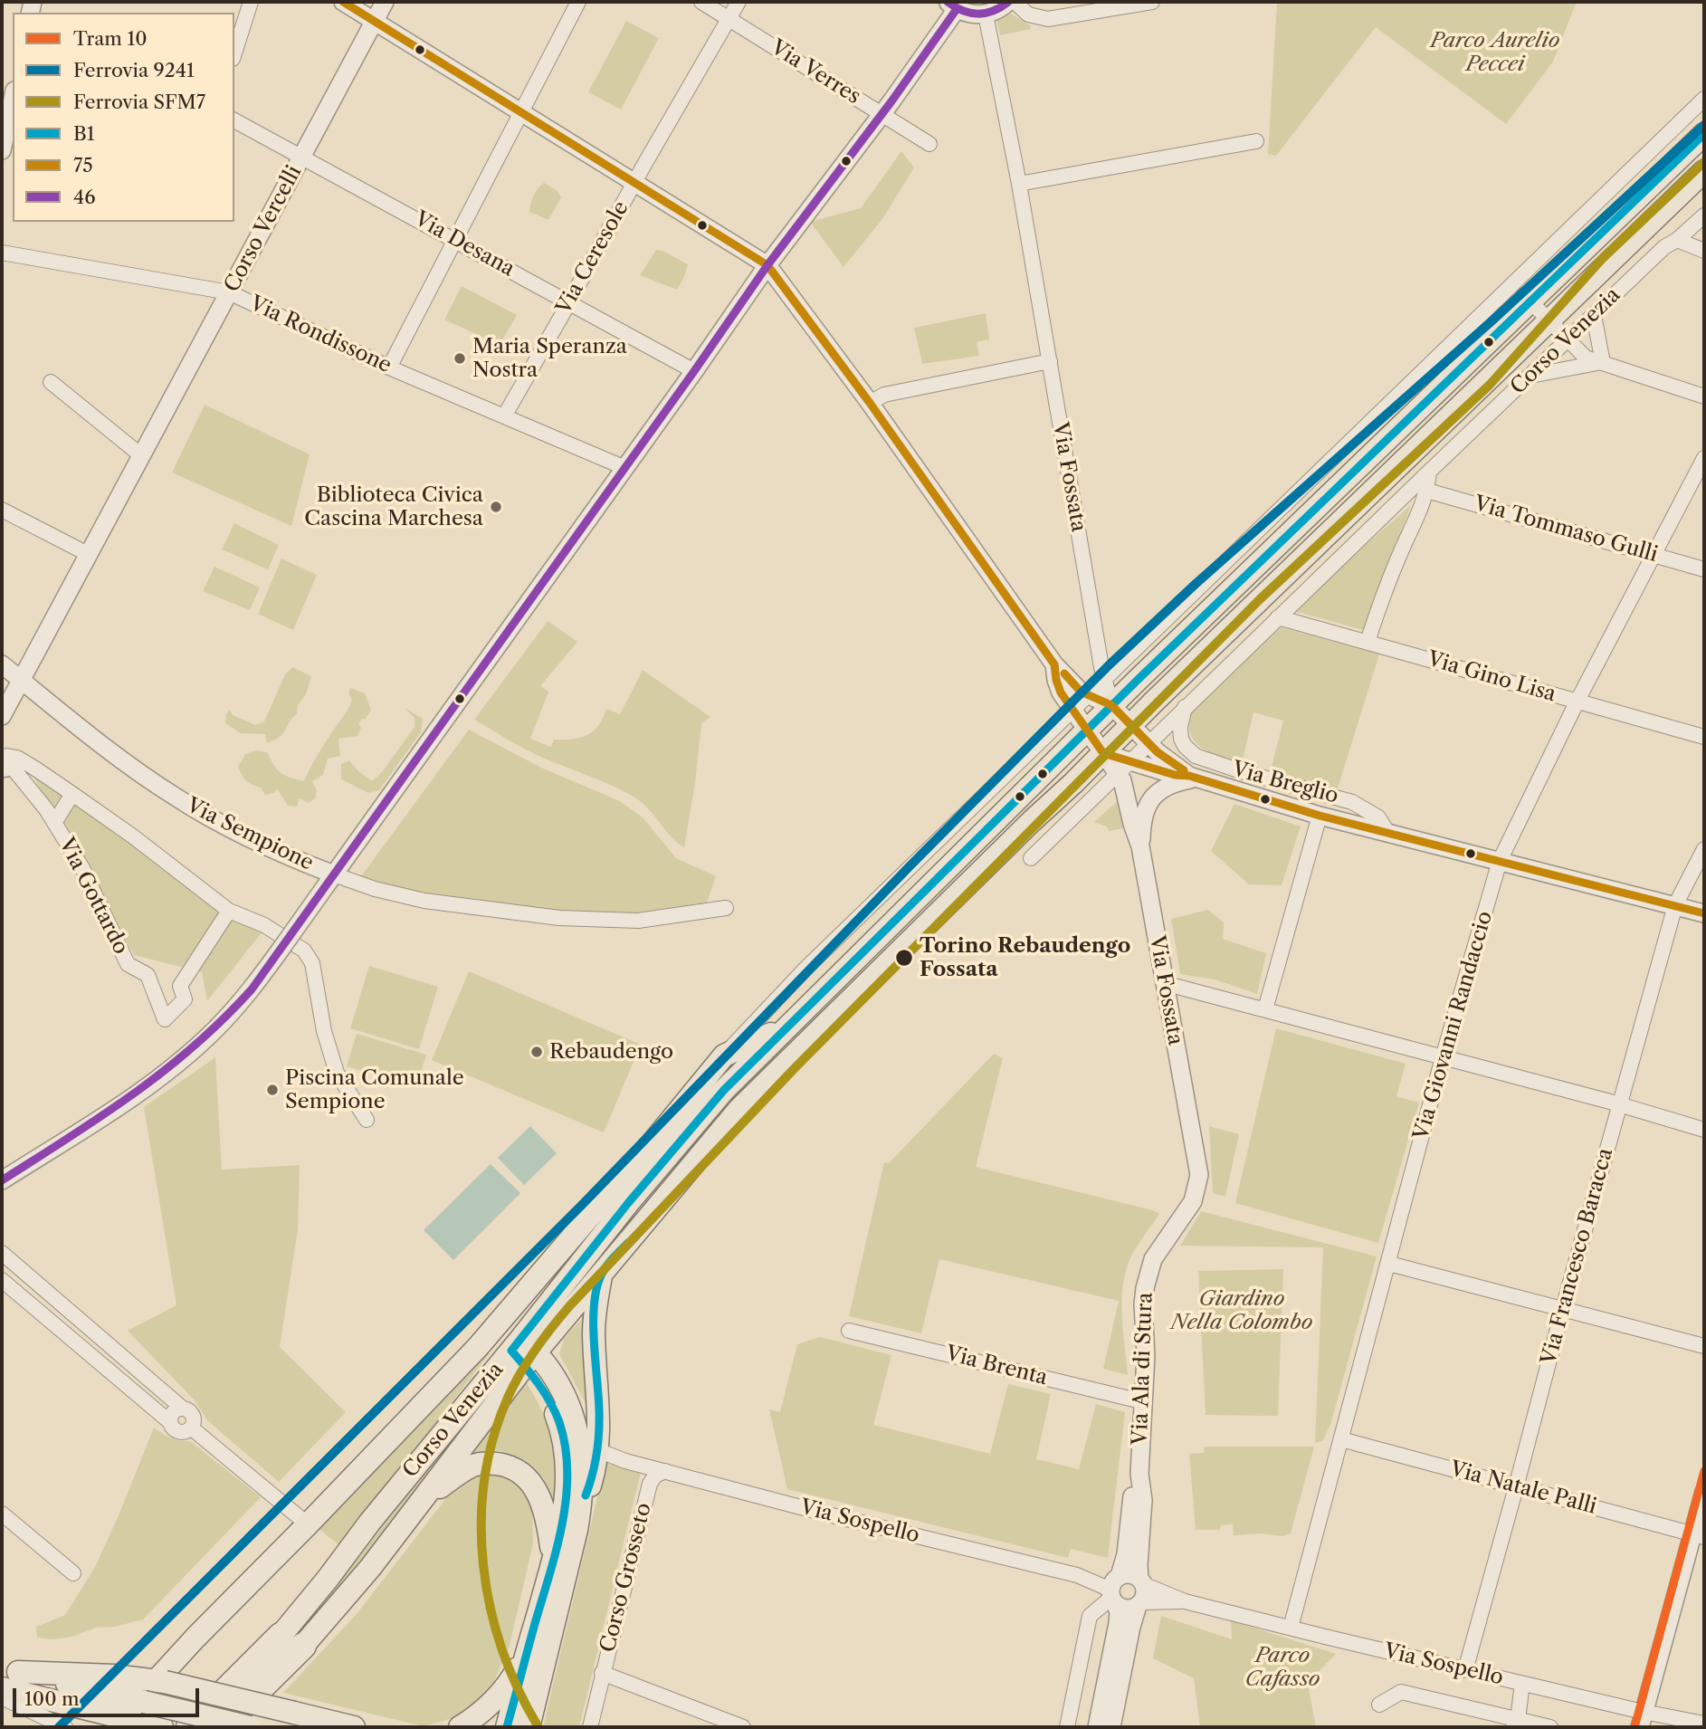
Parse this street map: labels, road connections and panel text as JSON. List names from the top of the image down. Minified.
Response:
{"streets":{"main road":["Corso Venezia"],"street":["Via Verres","Corso Vercelli","Via Desana","Via Ceresole","Via Rondissone","Via Fossata","Via Tommaso Gulli","Via Gino Lisa","Via Breglio","Via Sempione","Via Gottardo","Via Giovanni Randaccio","Via Francesco Baracca","Via Brenta","Via Ala di Stura","Via Natale Palli","Via Sospello","Corso Grosseto"]},"crossings":[["Via Verres","Via Ceresole"],["Corso Vercelli","Via Desana"],["Corso Vercelli","Via Rondissone"],["Corso Vercelli","Via Sempione"],["Via Desana","Via Ceresole"],["Via Ceresole","Via Rondissone"],["Corso Venezia","Via Fossata"],["Corso Venezia","Via Gino Lisa"],["Corso Venezia","Via Breglio"],["Via Fossata","Via Breglio"],["Via Fossata","Via Ala di Stura"],["Via Tommaso Gulli","Via Giovanni Randaccio"],["Via Gino Lisa","Via Giovanni Randaccio"],["Via Breglio","Via Giovanni Randaccio"],["Via Breglio","Via Francesco Baracca"],["Via Giovanni Randaccio","Via Natale Palli"],["Via Giovanni Randaccio","Via Sospello"],["Via Francesco Baracca","Via Natale Palli"],["Via Francesco Baracca","Via Sospello"],["Via Brenta","Via Ala di Stura"],["Via Ala di Stura","Via Sospello"],["Via Sospello","Corso Grosseto"]],"parks":["Parco Aurelio Peccei","Giardino Nella Colombo","Parco Cafasso"],"places":["Maria Speranza Nostra","Biblioteca Civica Cascina Marchesa","Torino Rebaudengo Fossata","Rebaudengo","Piscina Comunale Sempione"],"lines":["transit line 75","transit line 46","rail line 9241","transit line B1","rail line SFM7","tram line 10"],"legend":["Tram 10","Ferrovia 9241","Ferrovia SFM7","B1","75","46"],"scale_bar":"100 m"}
